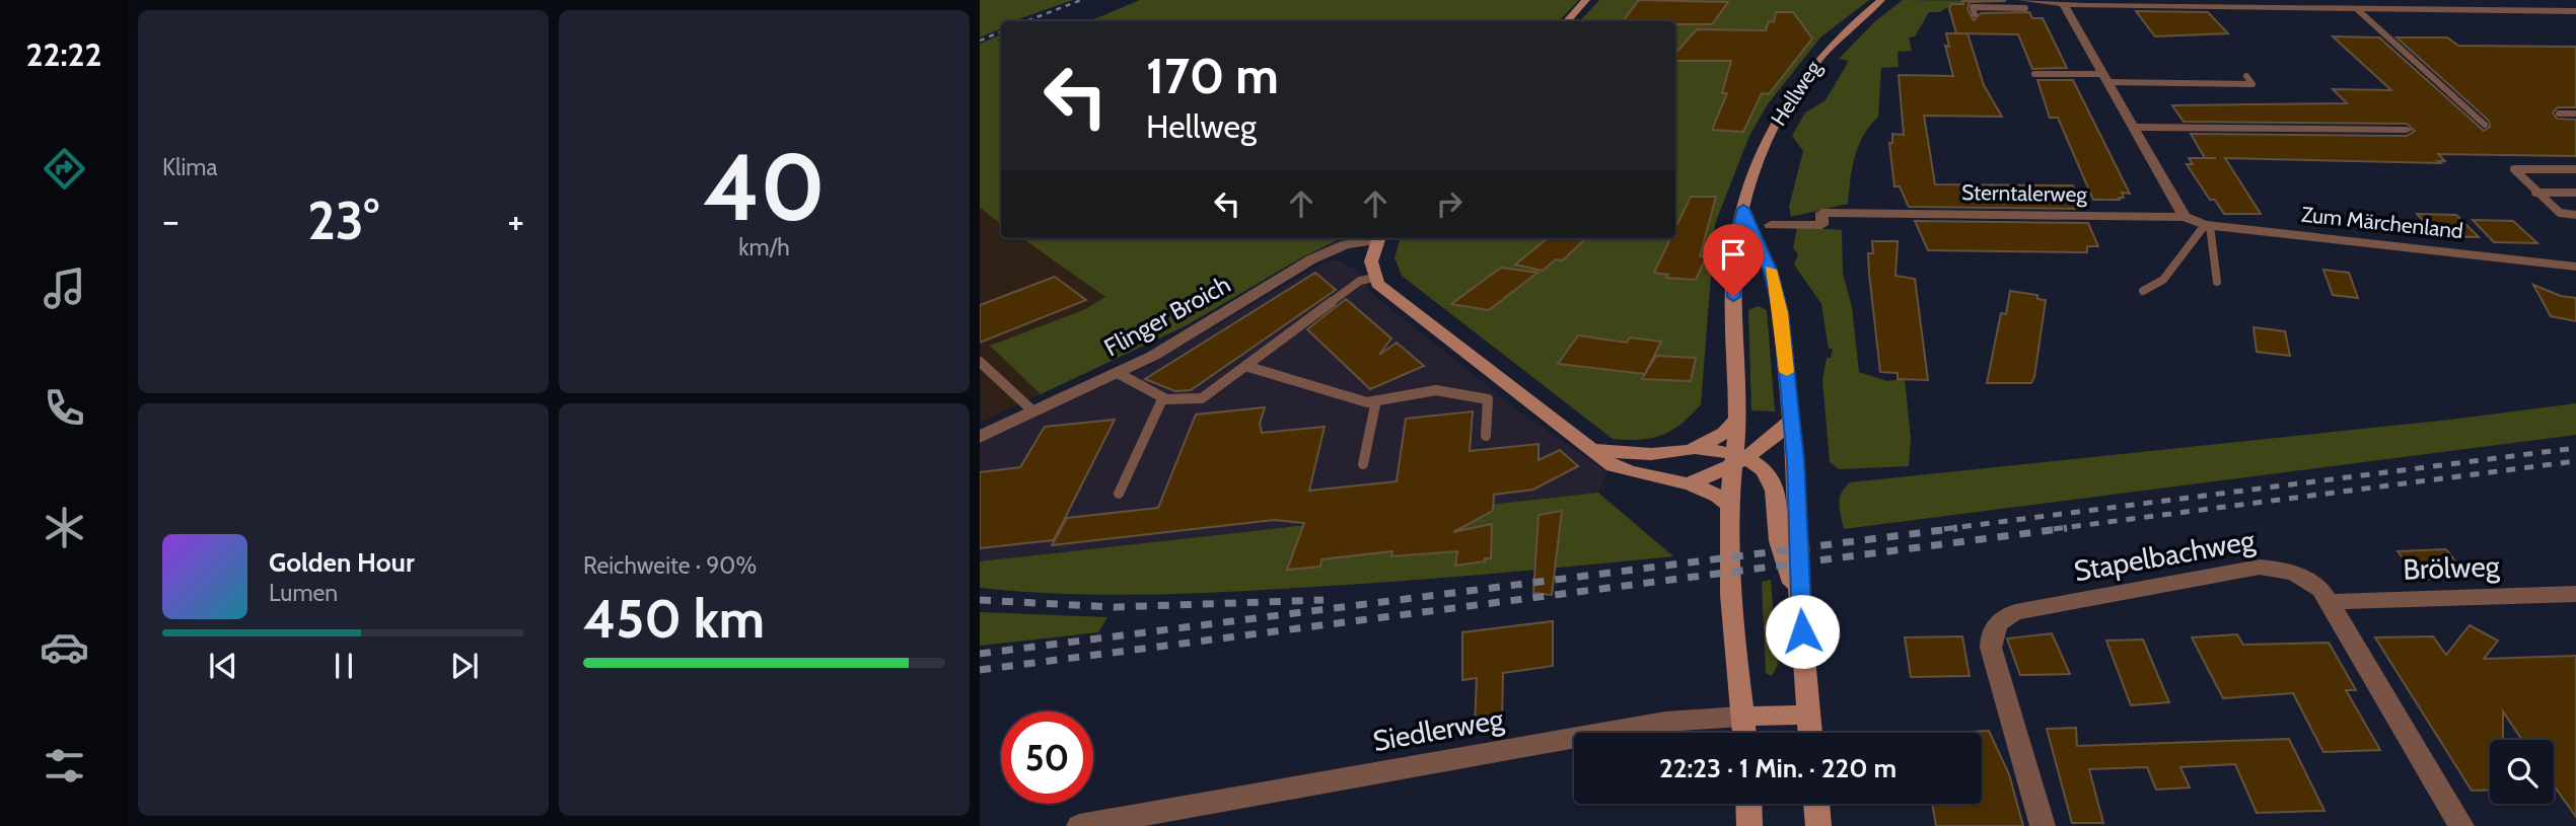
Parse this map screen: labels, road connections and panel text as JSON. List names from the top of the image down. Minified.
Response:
{"streets":{"main road":["Hellweg","Flinger Broich","Siedlerweg"],"street":["Sterntalerweg","Zum Märchenland","Stapelbachweg","Brölweg"]},"crossings":[["Hellweg","Siedlerweg"],["Sterntalerweg","Zum Märchenland"],["Stapelbachweg","Brölweg"]],"page":{"tabs":"22:22","tile":["Klima",["40","km/h"],["Reichweite · 90%","450 km"]],"turn":["170 m","Hellweg"],"heat":["−","23°","+"],"song":["Golden Hour","Lumen"],"limit":"50","trip":"22:23 · 1 Min. · 220 m"}}
